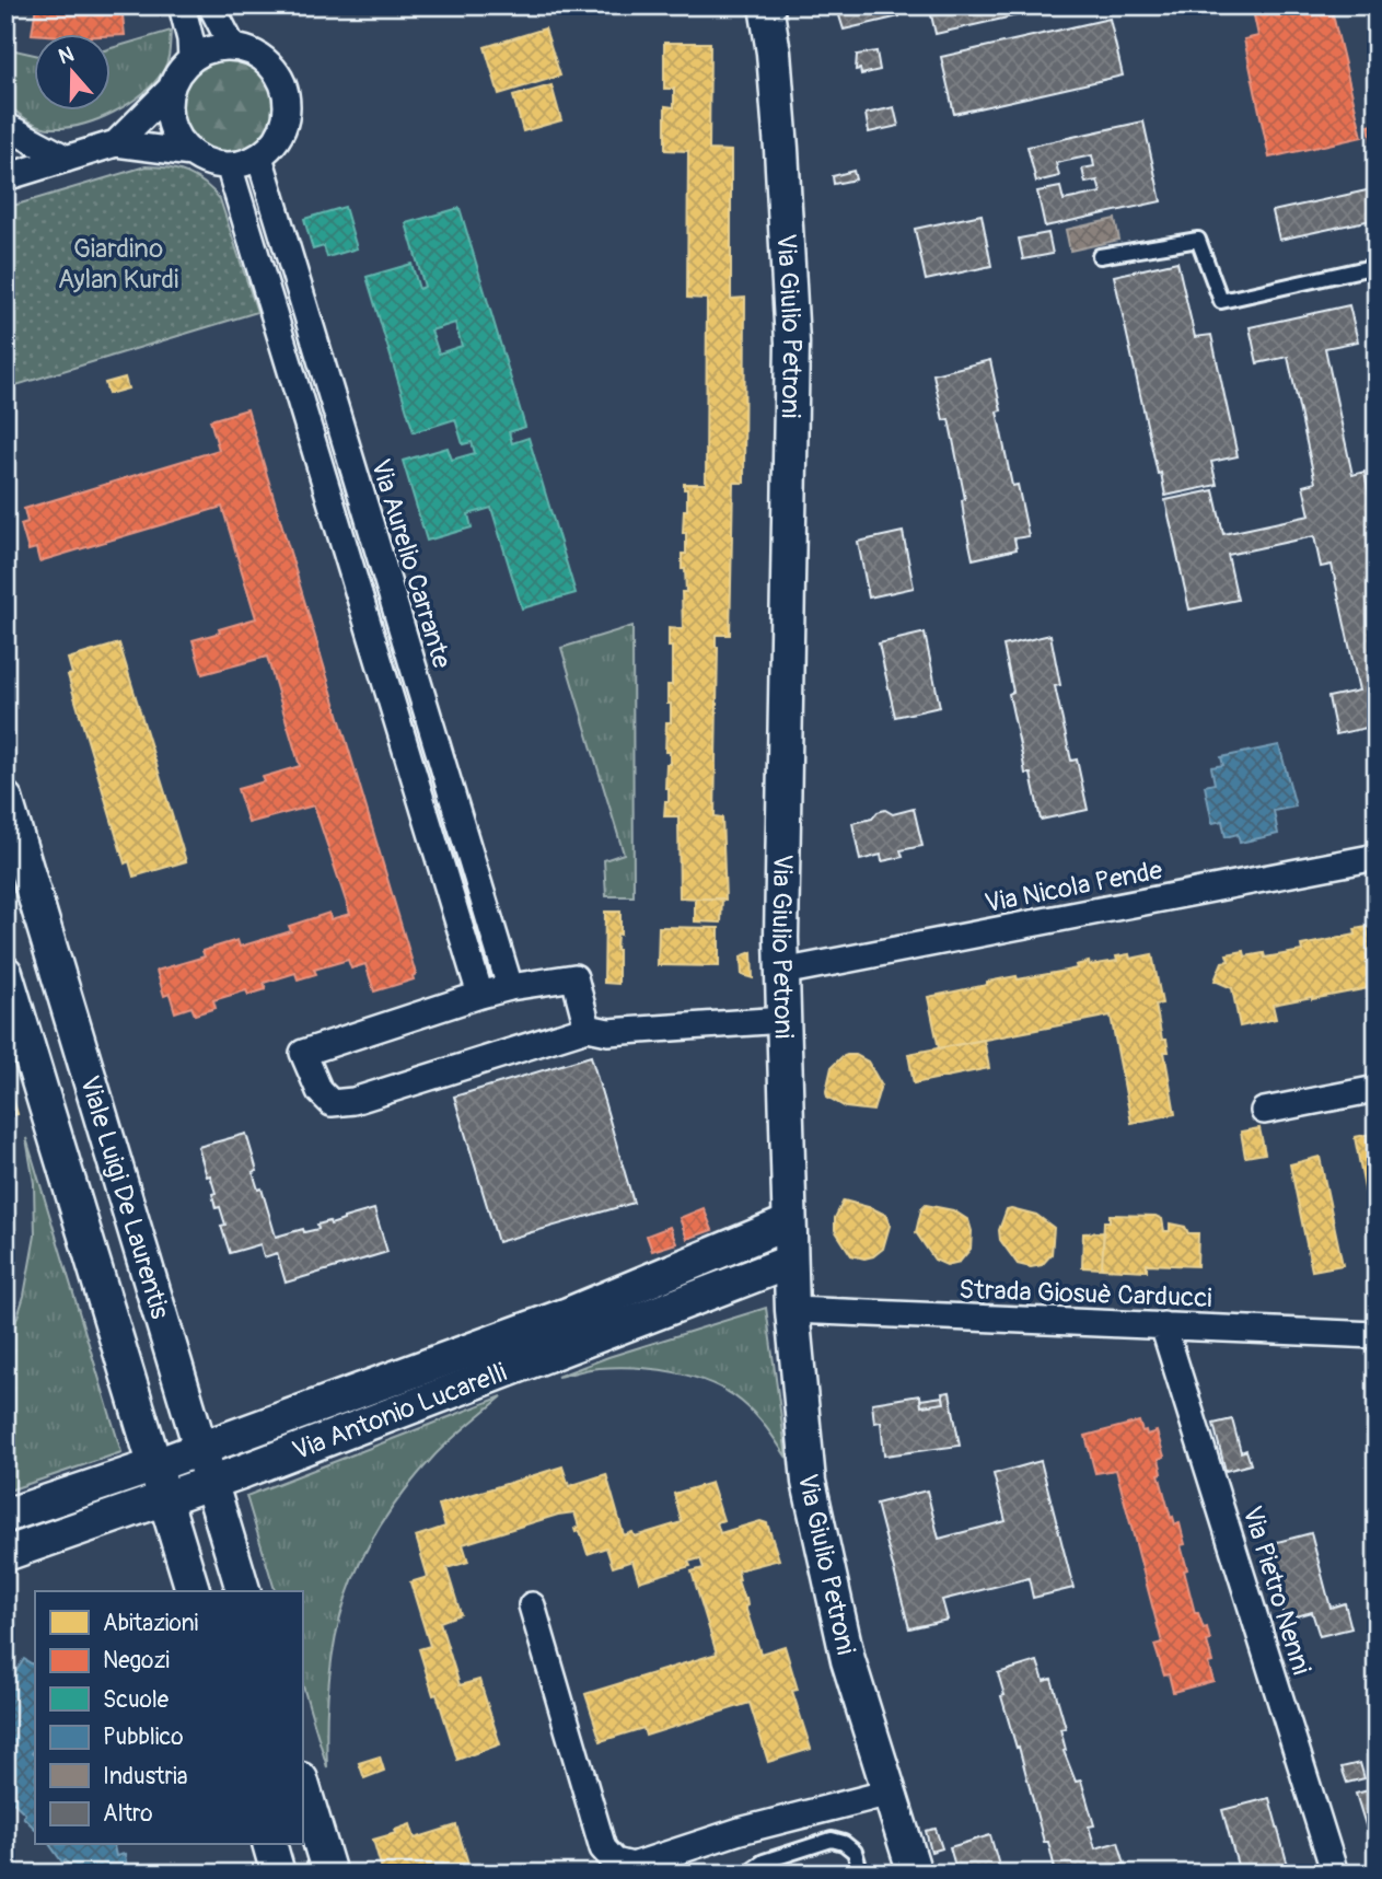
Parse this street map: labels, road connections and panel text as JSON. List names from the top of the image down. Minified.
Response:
{"streets":{"street":["Via Giulio Petroni","Via Aurelio Carrante","Via Nicola Pende","Viale Luigi De Laurentis","Strada Giosuè Carducci","Via Antonio Lucarelli","Via Pietro Nenni"]},"crossings":[["Via Giulio Petroni","Via Nicola Pende"],["Via Giulio Petroni","Strada Giosuè Carducci"],["Via Giulio Petroni","Via Antonio Lucarelli"],["Viale Luigi De Laurentis","Via Antonio Lucarelli"],["Strada Giosuè Carducci","Via Pietro Nenni"]],"parks":["Giardino Aylan Kurdi"],"legend":["Abitazioni","Negozi","Scuole","Pubblico","Industria","Altro"],"north":"top"}
